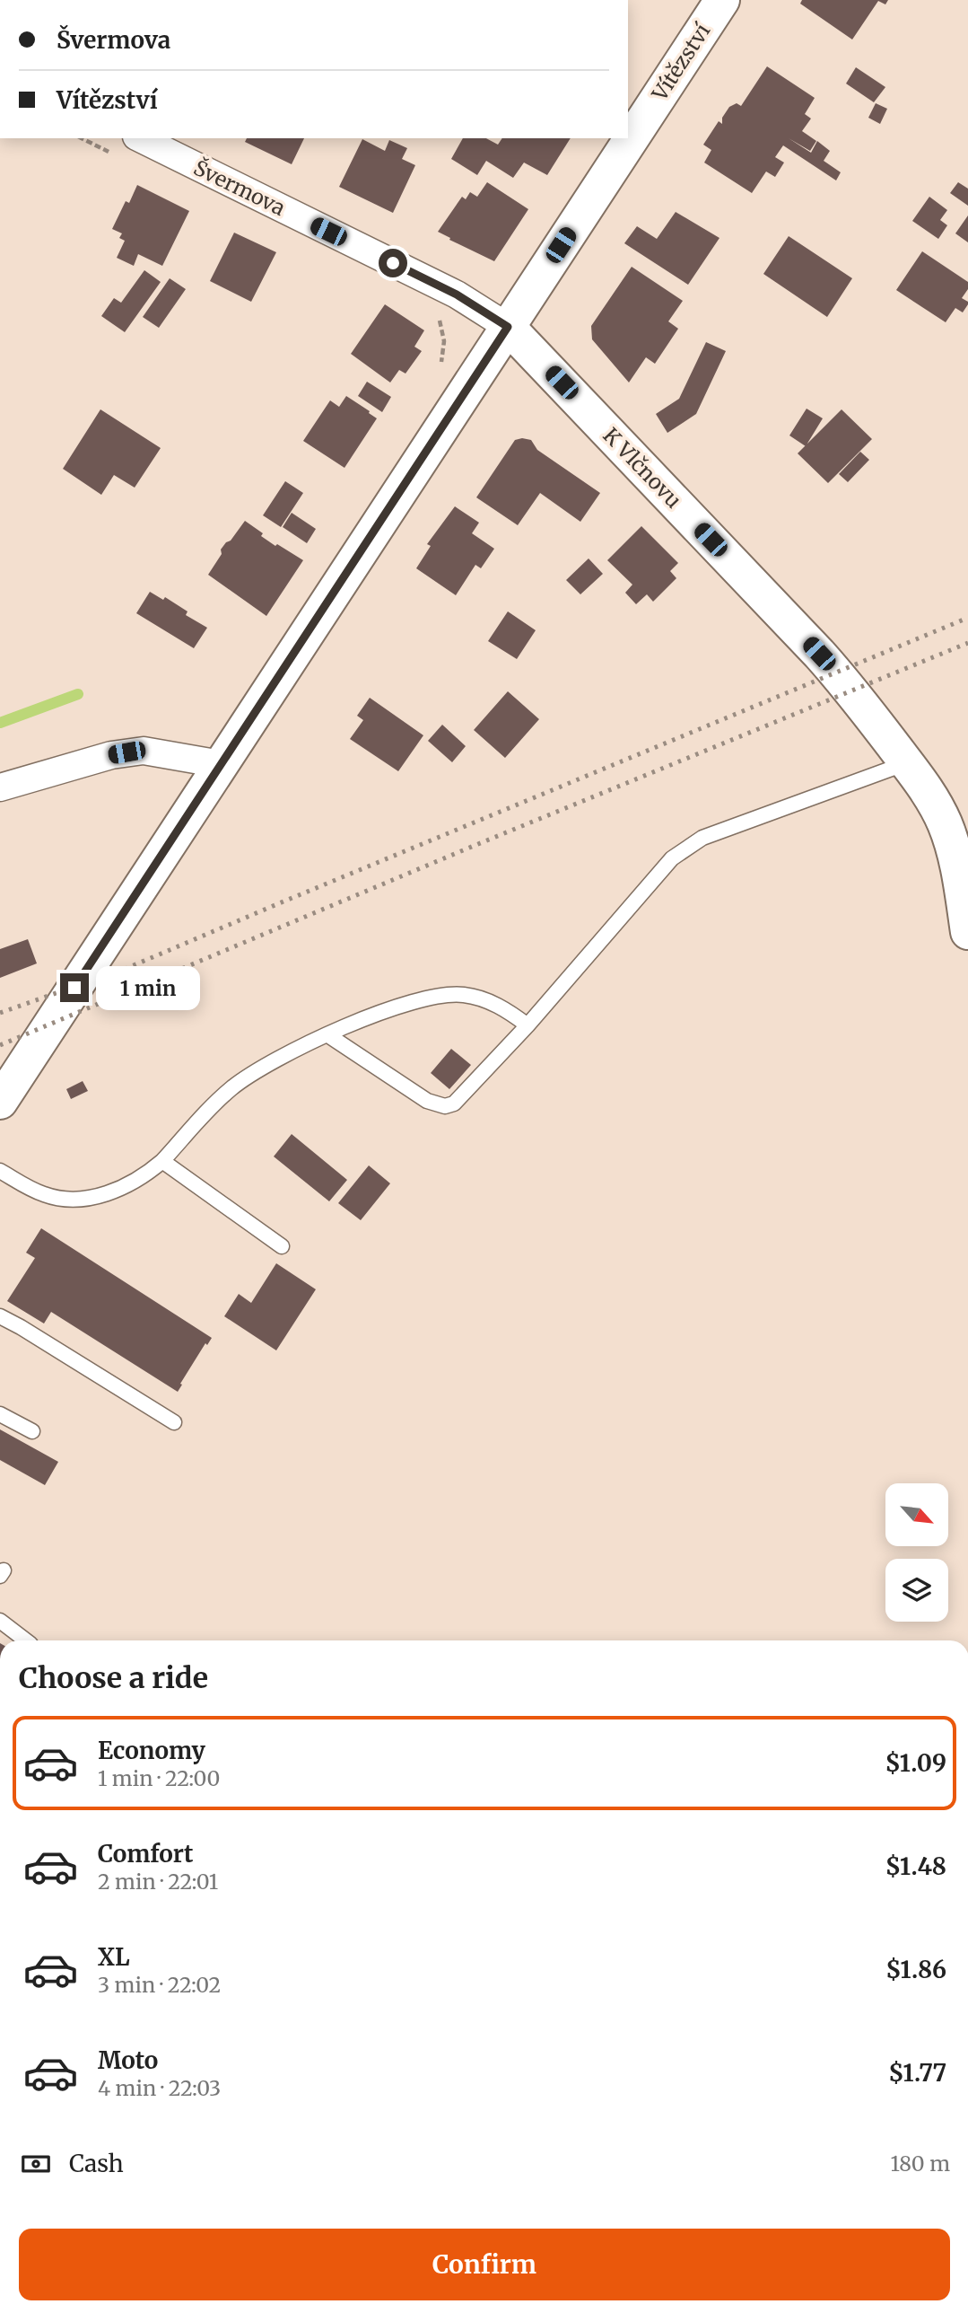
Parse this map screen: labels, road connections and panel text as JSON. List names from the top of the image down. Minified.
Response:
{"streets":{"main road":["Vítězství","K Vlčnovu"],"street":["Švermova"]},"crossings":[["Vítězství","Švermova"],["Vítězství","K Vlčnovu"],["Švermova","K Vlčnovu"]],"north":"bottom right","page":{"banner":["Švermova","Vítězství"],"bubble":"1 min","heading":"Choose a ride","list":[{"name":"Economy","note":"1 min · 22:00","value":"$1.09"},{"name":"Comfort","note":"2 min · 22:01","value":"$1.48"},{"name":"XL","note":"3 min · 22:02","value":"$1.86"},{"name":"Moto","note":"4 min · 22:03","value":"$1.77"}],"pay":["Cash","180 m"],"buttons":"Confirm"}}
